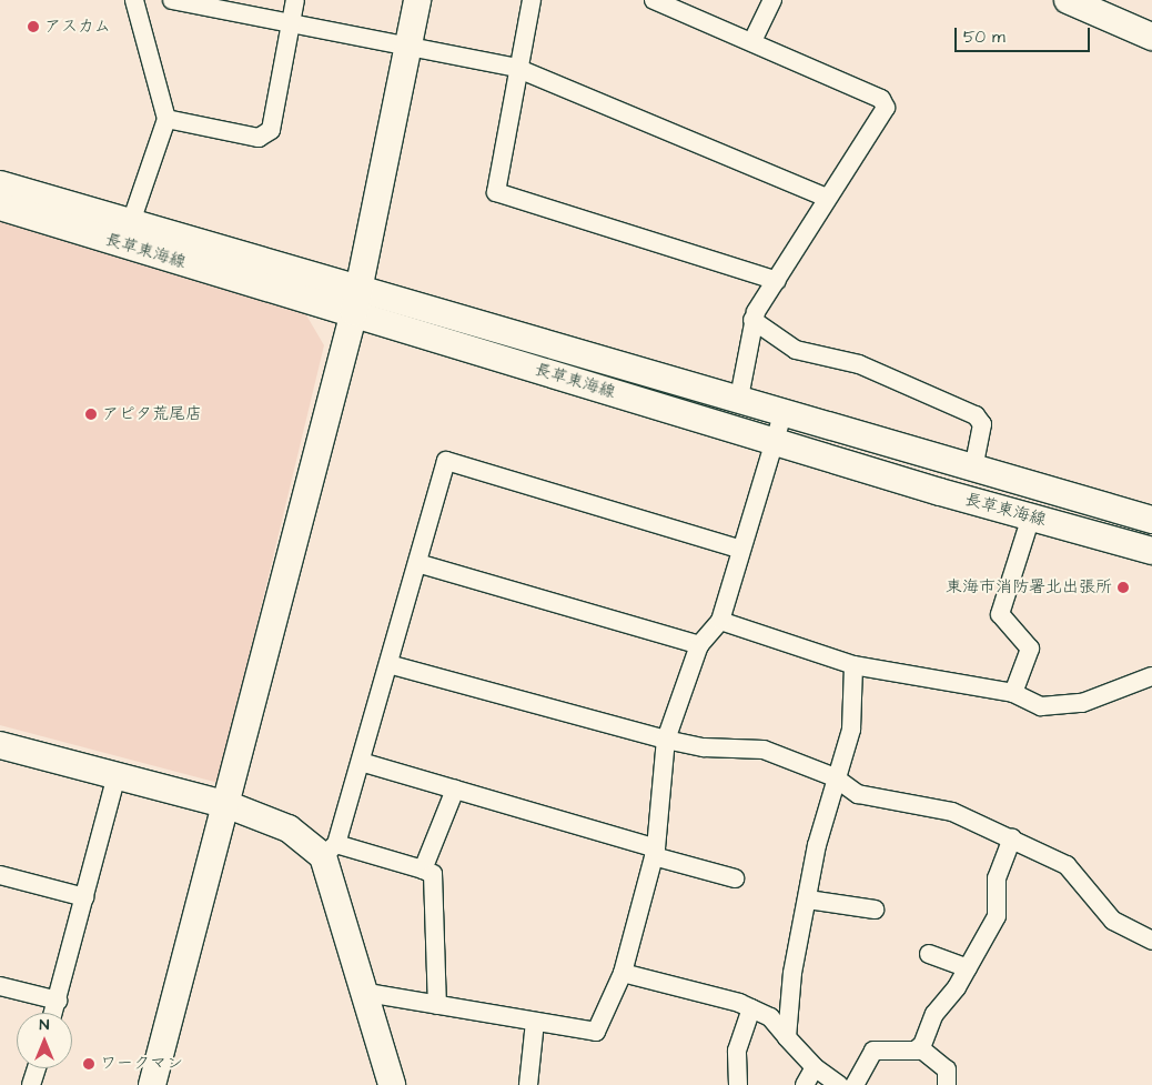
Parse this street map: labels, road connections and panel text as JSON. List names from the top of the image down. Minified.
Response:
{"streets":{"main road":["長草東海線"]},"places":["アスカム","アピタ荒尾店","東海市消防署北出張所","ワークマン"],"scale_bar":"50 m","north":"top"}
